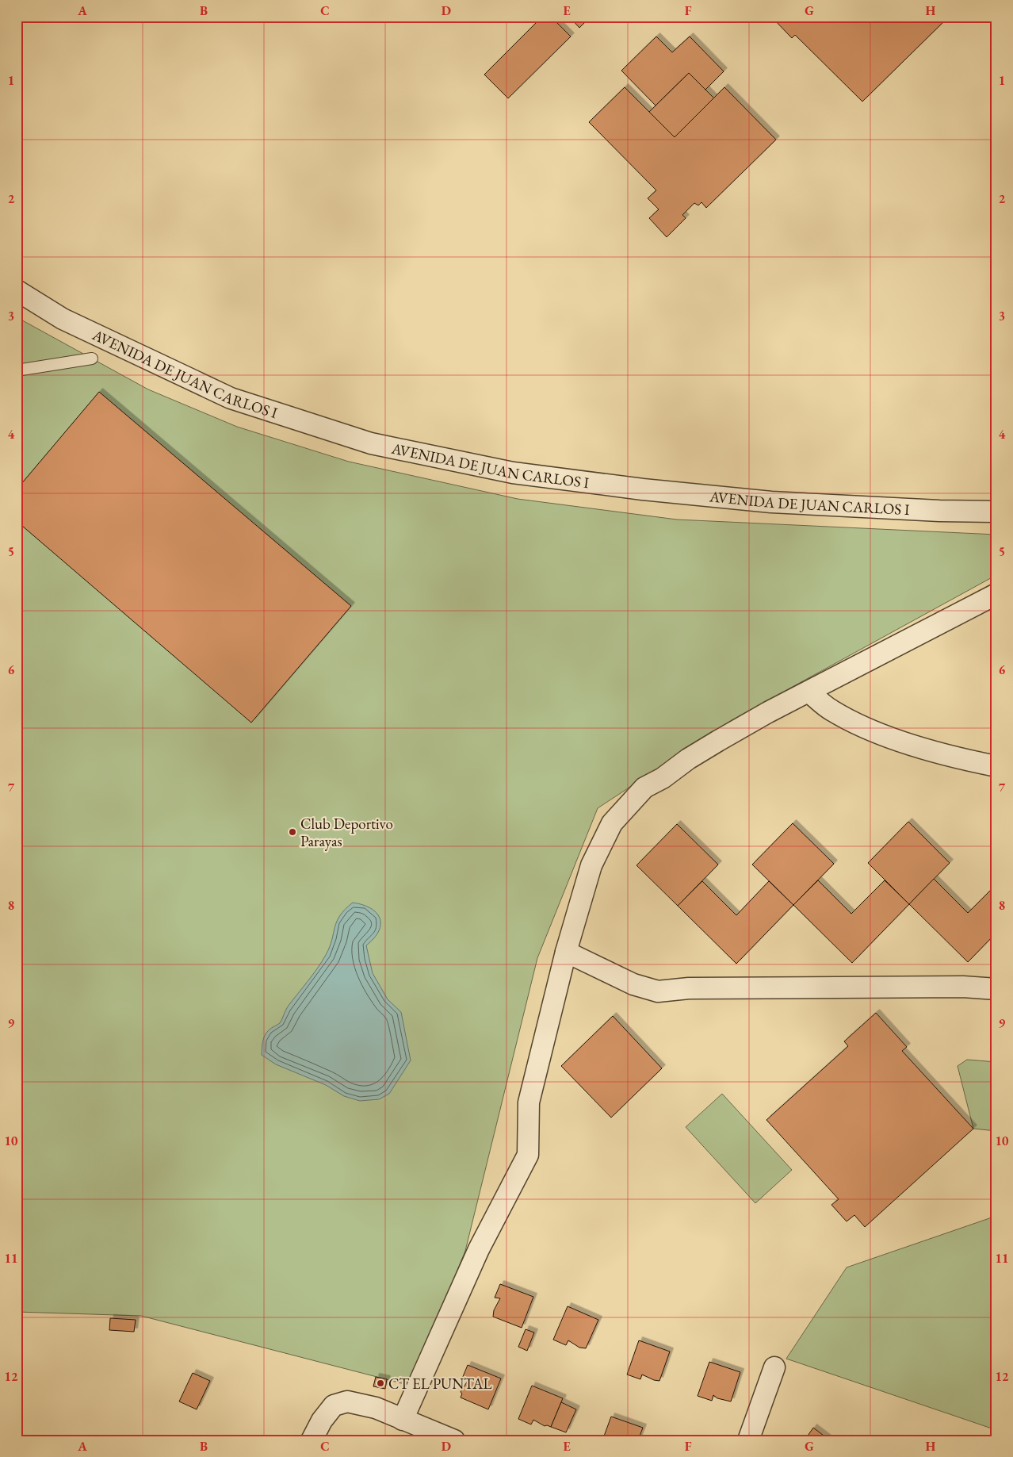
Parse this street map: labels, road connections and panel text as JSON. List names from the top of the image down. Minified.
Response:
{"streets":{"street":["AVENIDA DE JUAN CARLOS I"]},"places":["Club Deportivo Parayas","CT EL PUNTAL"],"grid":{"columns":["A","B","C","D","E","F","G","H"],"rows":["1","2","3","4","5","6","7","8","9","10","11","12"]}}
